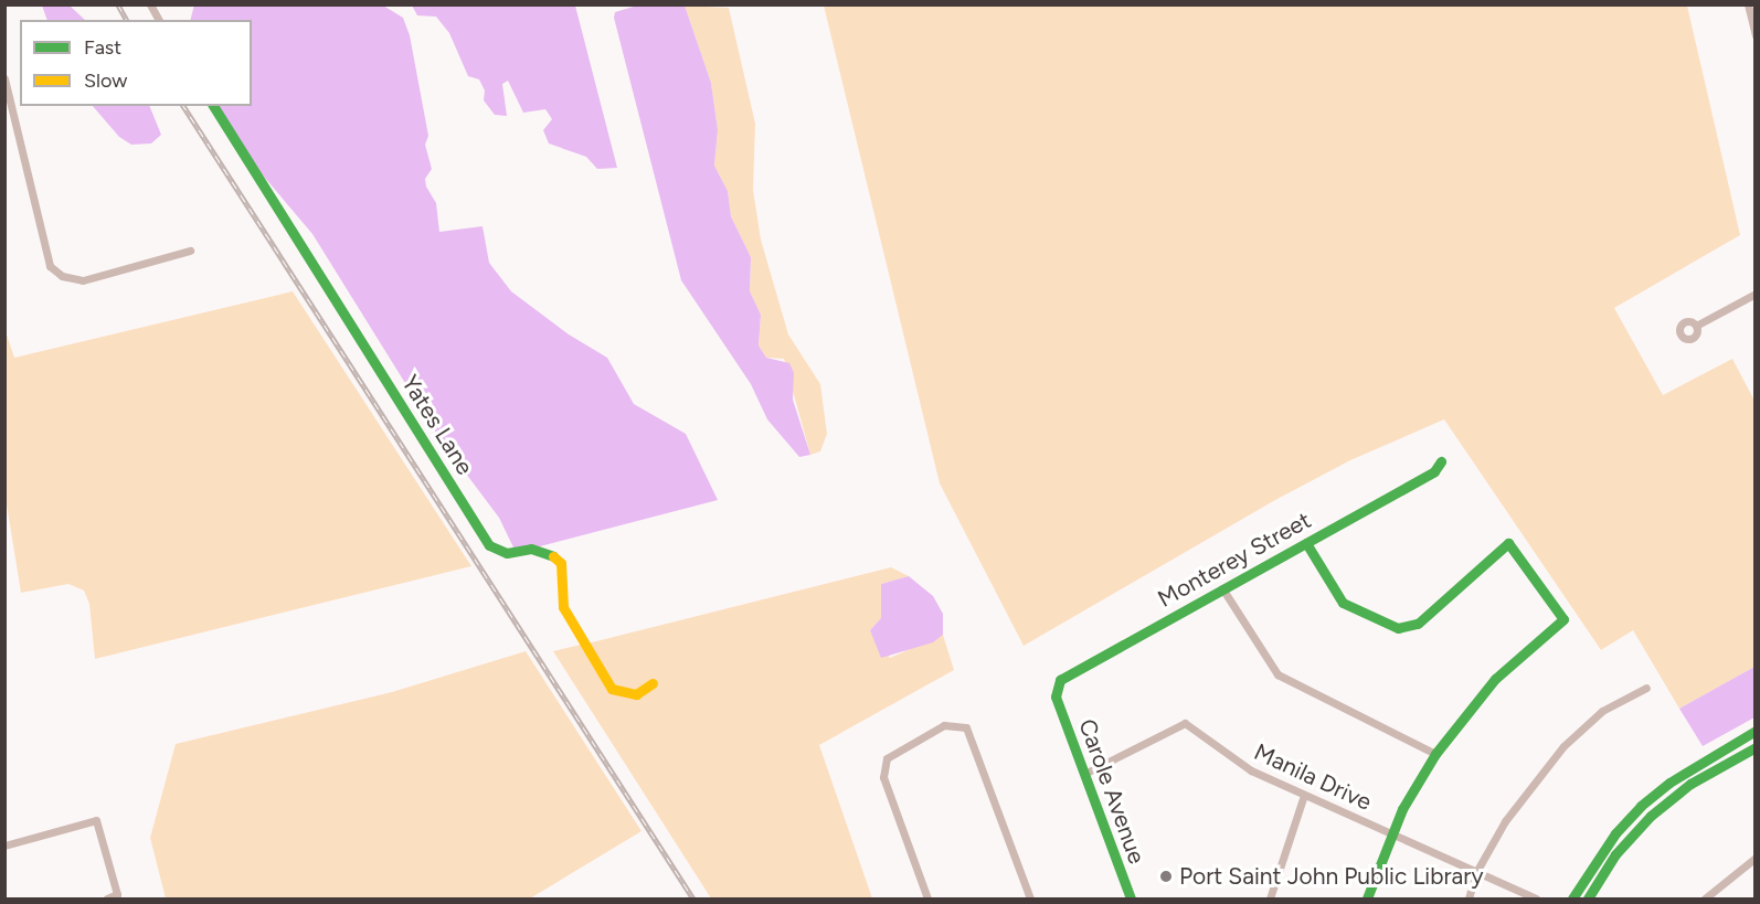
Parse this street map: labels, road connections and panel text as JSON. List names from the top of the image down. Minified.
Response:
{"streets":{"street":["Yates Lane","Monterey Street","Manila Drive","Carole Avenue"]},"crossings":[["Monterey Street","Carole Avenue"],["Manila Drive","Carole Avenue"]],"places":["Port Saint John Public Library"],"legend":["Fast","Slow"]}
